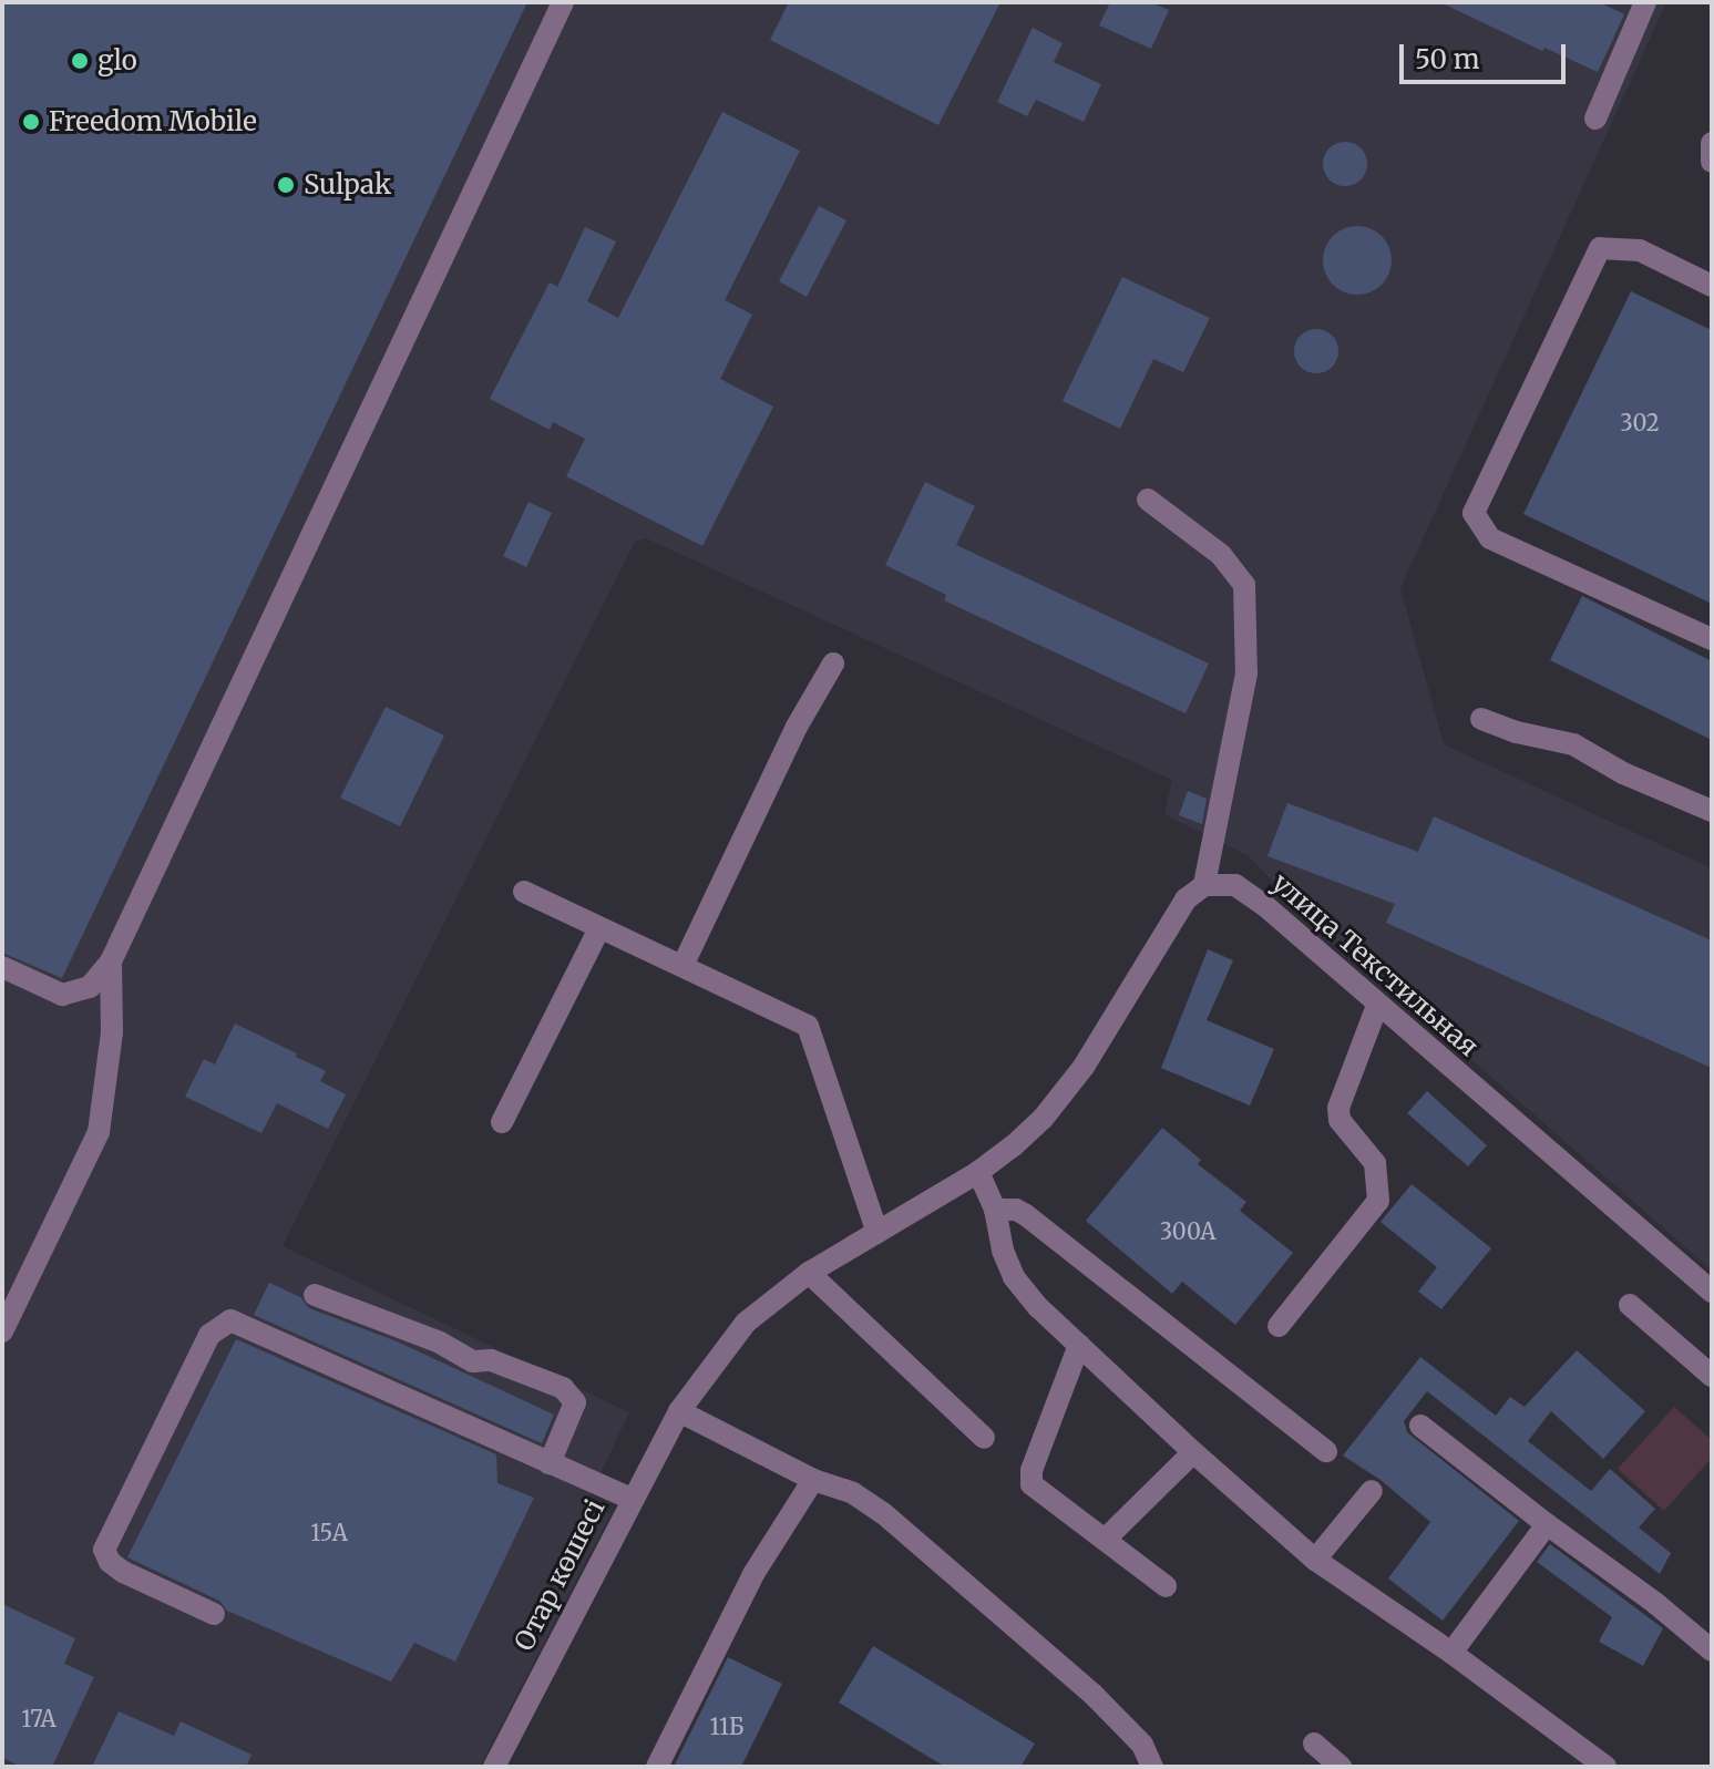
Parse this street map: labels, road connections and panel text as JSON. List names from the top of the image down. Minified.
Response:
{"streets":{"street":["улица Текстильная","Отар көшесі"]},"places":["glo","Freedom Mobile","Sulpak"],"house_numbers":["302","300А","15А","17А","11Б"],"scale_bar":"50 m"}
